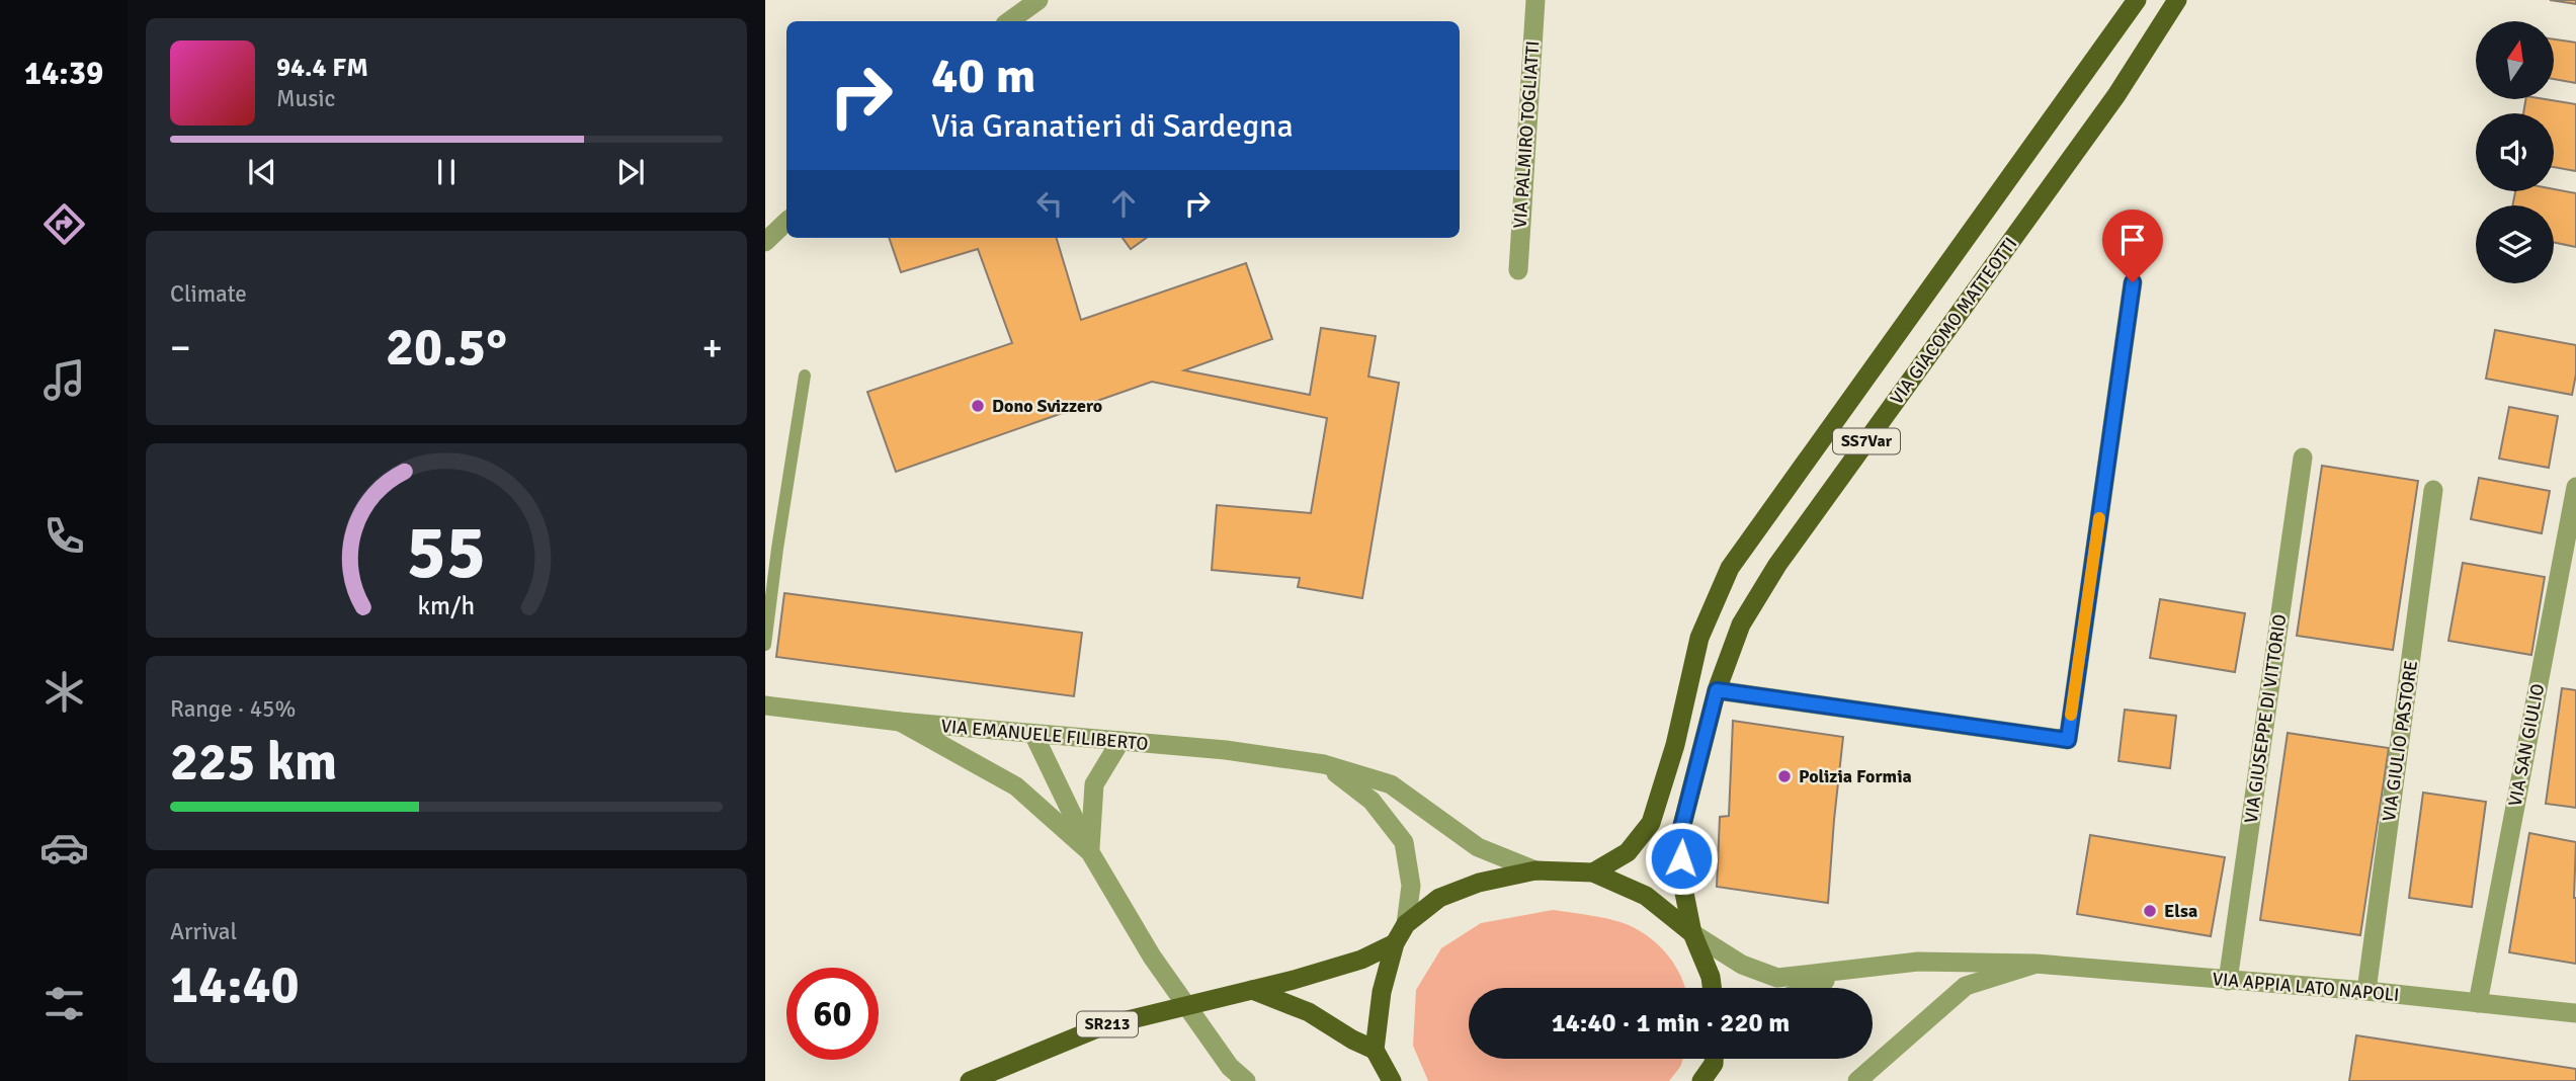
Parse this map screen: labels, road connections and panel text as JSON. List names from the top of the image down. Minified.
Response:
{"streets":{"main road":["VIA GIACOMO MATTEOTTI","SS7Var","SR213"],"street":["VIA PALMIRO TOGLIATTI","VIA GIUSEPPE DI VITTORIO","VIA EMANUELE FILIBERTO","VIA GIULIO PASTORE","VIA SAN GIULIO","VIA APPIA LATO NAPOLI"]},"crossings":[["VIA GIACOMO MATTEOTTI","VIA APPIA LATO NAPOLI"],["VIA GIUSEPPE DI VITTORIO","VIA APPIA LATO NAPOLI"],["VIA GIULIO PASTORE","VIA APPIA LATO NAPOLI"],["VIA SAN GIULIO","VIA APPIA LATO NAPOLI"]],"places":["Dono Svizzero","Polizia Formia","Elsa"],"north":"top","page":{"tabs":"14:39","turn":["40 m","Via Granatieri di Sardegna"],"song":["94.4 FM","Music"],"tile":["Climate",["Range · 45%","225 km"],["Arrival","14:40"]],"heat":["−","20.5°","+"],"limit":"60","trip":"14:40 · 1 min · 220 m","gauge":["55","km/h"]}}
